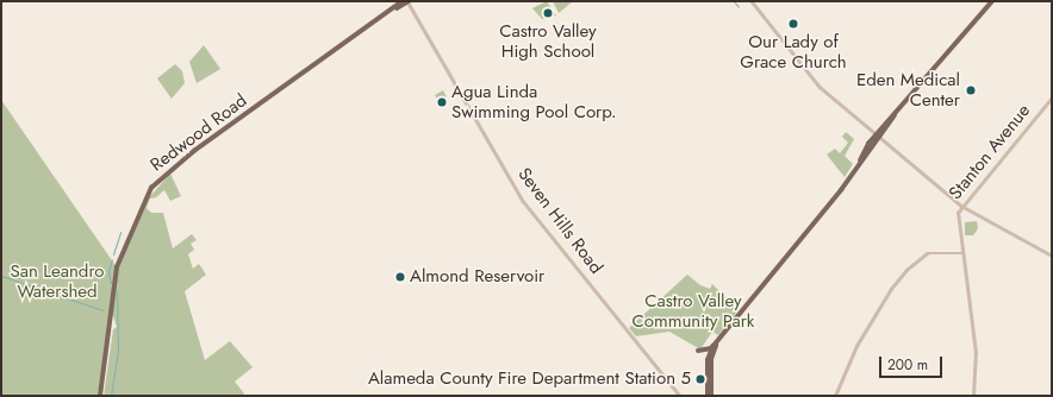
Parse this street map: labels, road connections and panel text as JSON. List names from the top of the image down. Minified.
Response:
{"streets":{"main road":["Redwood Road"],"street":["Stanton Avenue","Seven Hills Road"]},"crossings":[["Redwood Road","Seven Hills Road"]],"parks":["San Leandro Watershed","Castro Valley Community Park"],"places":["Castro Valley High School","Our Lady of Grace Church","Eden Medical Center","Agua Linda Swimming Pool Corp.","Almond Reservoir","Alameda County Fire Department Station 5"],"scale_bar":"200 m"}
